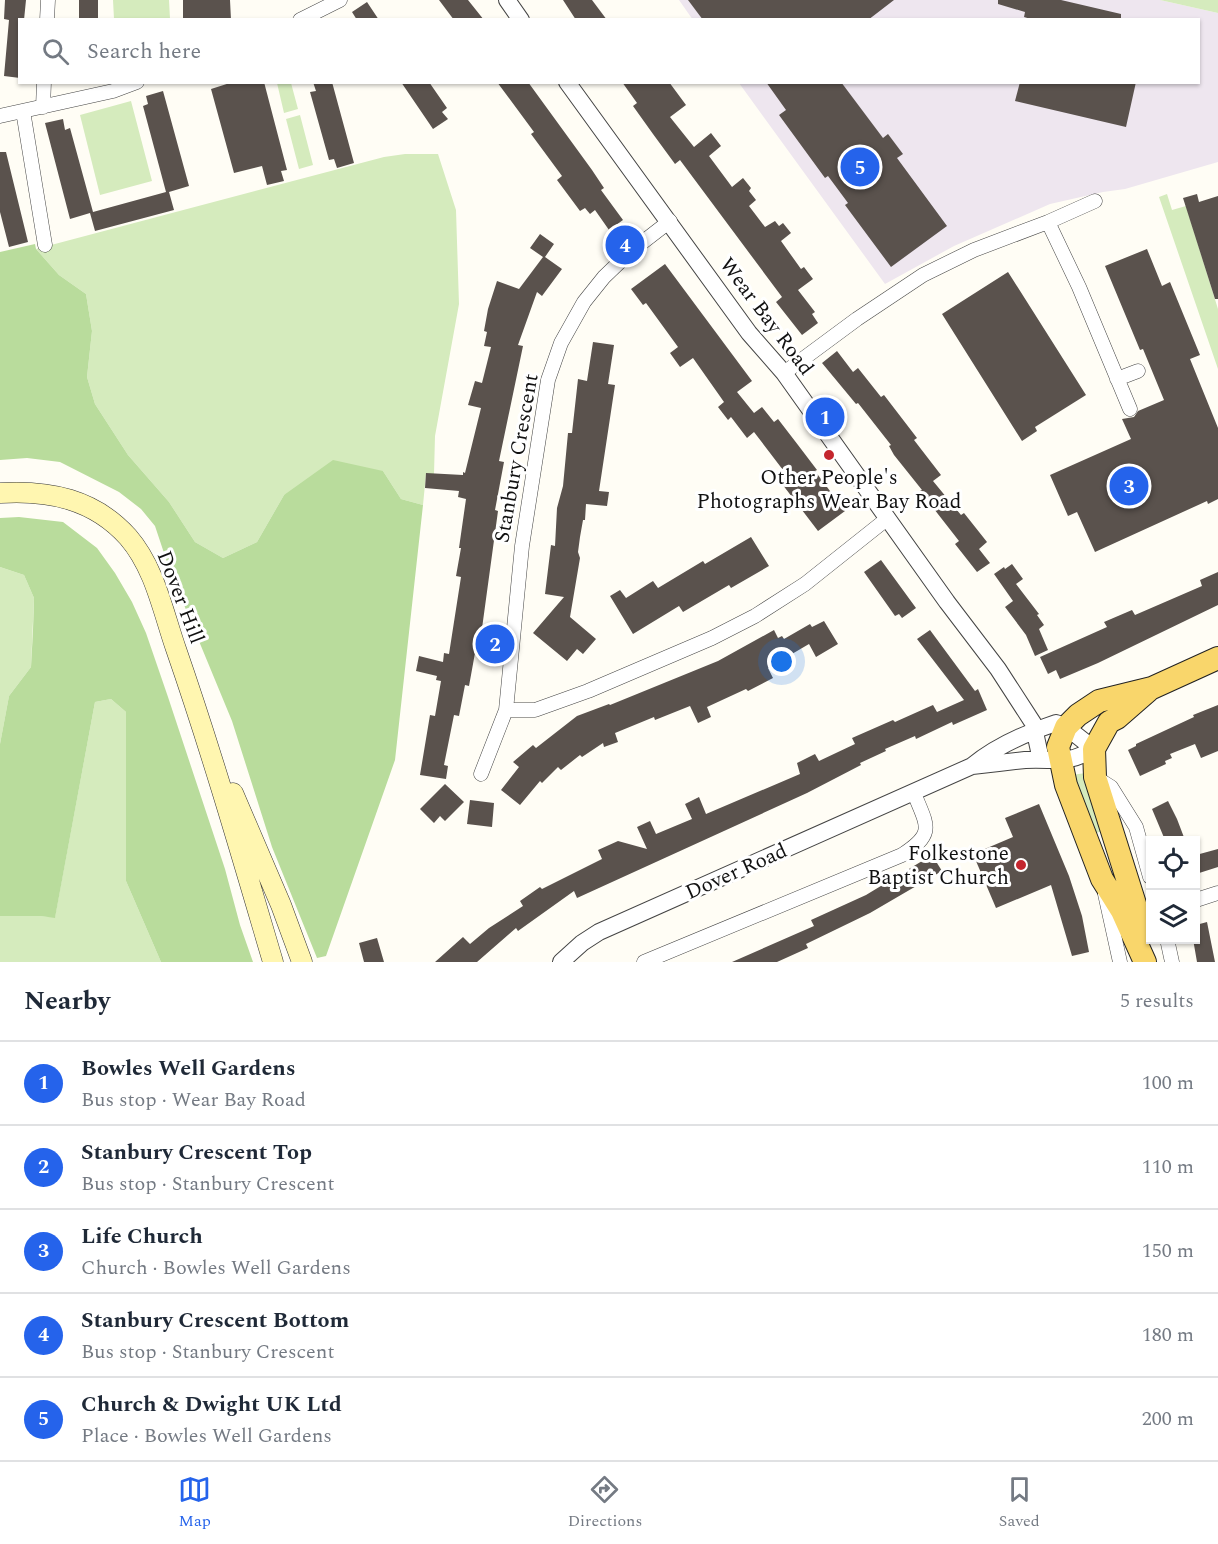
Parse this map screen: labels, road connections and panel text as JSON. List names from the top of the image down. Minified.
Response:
{"streets":{"main road":["Dover Hill"],"street":["Wear Bay Road","Stanbury Crescent","Dover Road"]},"crossings":[["Wear Bay Road","Stanbury Crescent"],["Wear Bay Road","Dover Road"]],"places":["Other People's Photographs Wear Bay Road","Folkestone Baptist Church"],"page":{"search":"Search here","pins":["5","4","1","3","2"],"heading":["Nearby","5 results"],"list":[{"mark":"1","name":"Bowles Well Gardens","note":"Bus stop · Wear Bay Road","value":"100 m"},{"mark":"2","name":"Stanbury Crescent Top","note":"Bus stop · Stanbury Crescent","value":"110 m"},{"mark":"3","name":"Life Church","note":"Church · Bowles Well Gardens","value":"150 m"},{"mark":"4","name":"Stanbury Crescent Bottom","note":"Bus stop · Stanbury Crescent","value":"180 m"},{"mark":"5","name":"Church & Dwight UK Ltd","note":"Place · Bowles Well Gardens","value":"200 m"}],"nav":["Map","Directions","Saved"]}}
